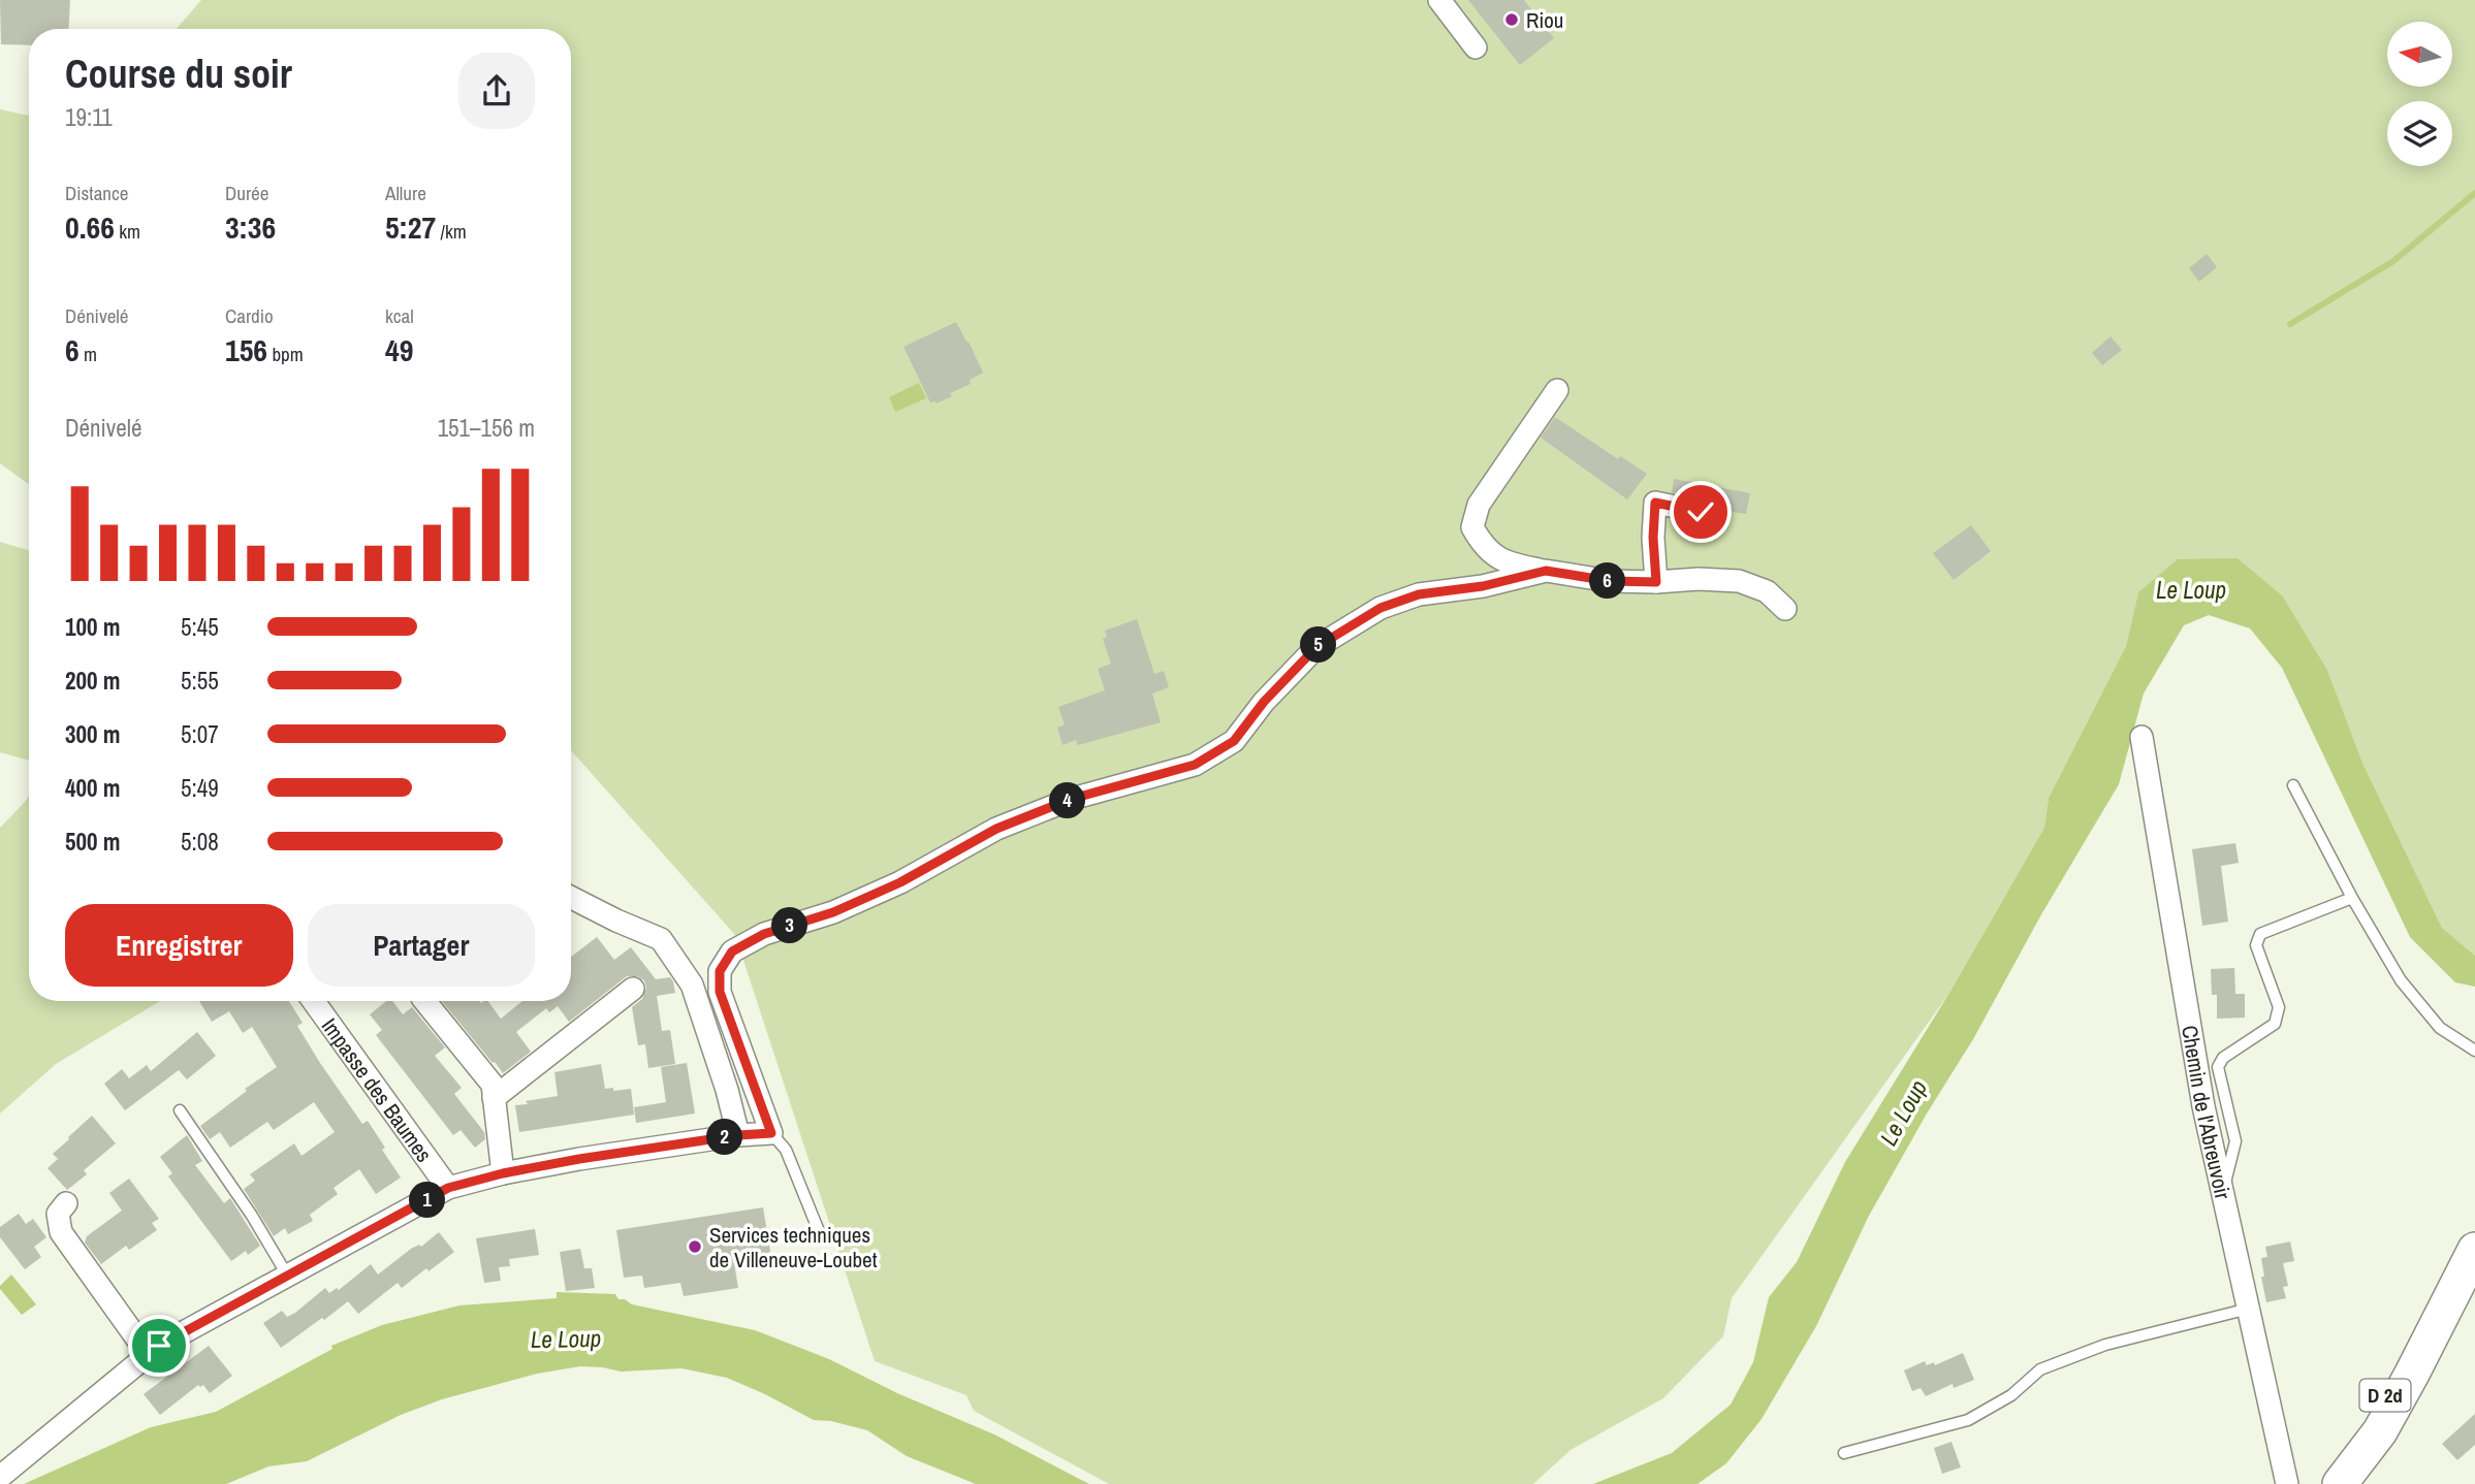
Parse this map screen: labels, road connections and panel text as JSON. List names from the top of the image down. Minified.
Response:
{"streets":{"main road":["D 2d"],"street":["Impasse des Baumes","Chemin de l'Abreuvoir"]},"water":["Le Loup"],"places":["Riou","Services techniques de Villeneuve-Loubet"],"north":"left","page":{"heading":["Course du soir","19:11"],"stats":[["Distance","0.66 km"],["Durée","3:36"],["Allure","5:27 /km"],["Dénivelé","6 m"],["Cardio","156 bpm"],["kcal","49"]],"chart":["Dénivelé","151–156 m"],"pins":["6","5","4","3","2","1"],"list":[{"name":"100 m","note":"5:45"},{"name":"200 m","note":"5:55"},{"name":"300 m","note":"5:07"},{"name":"400 m","note":"5:49"},{"name":"500 m","note":"5:08"}],"buttons":["Enregistrer","Partager"]}}
